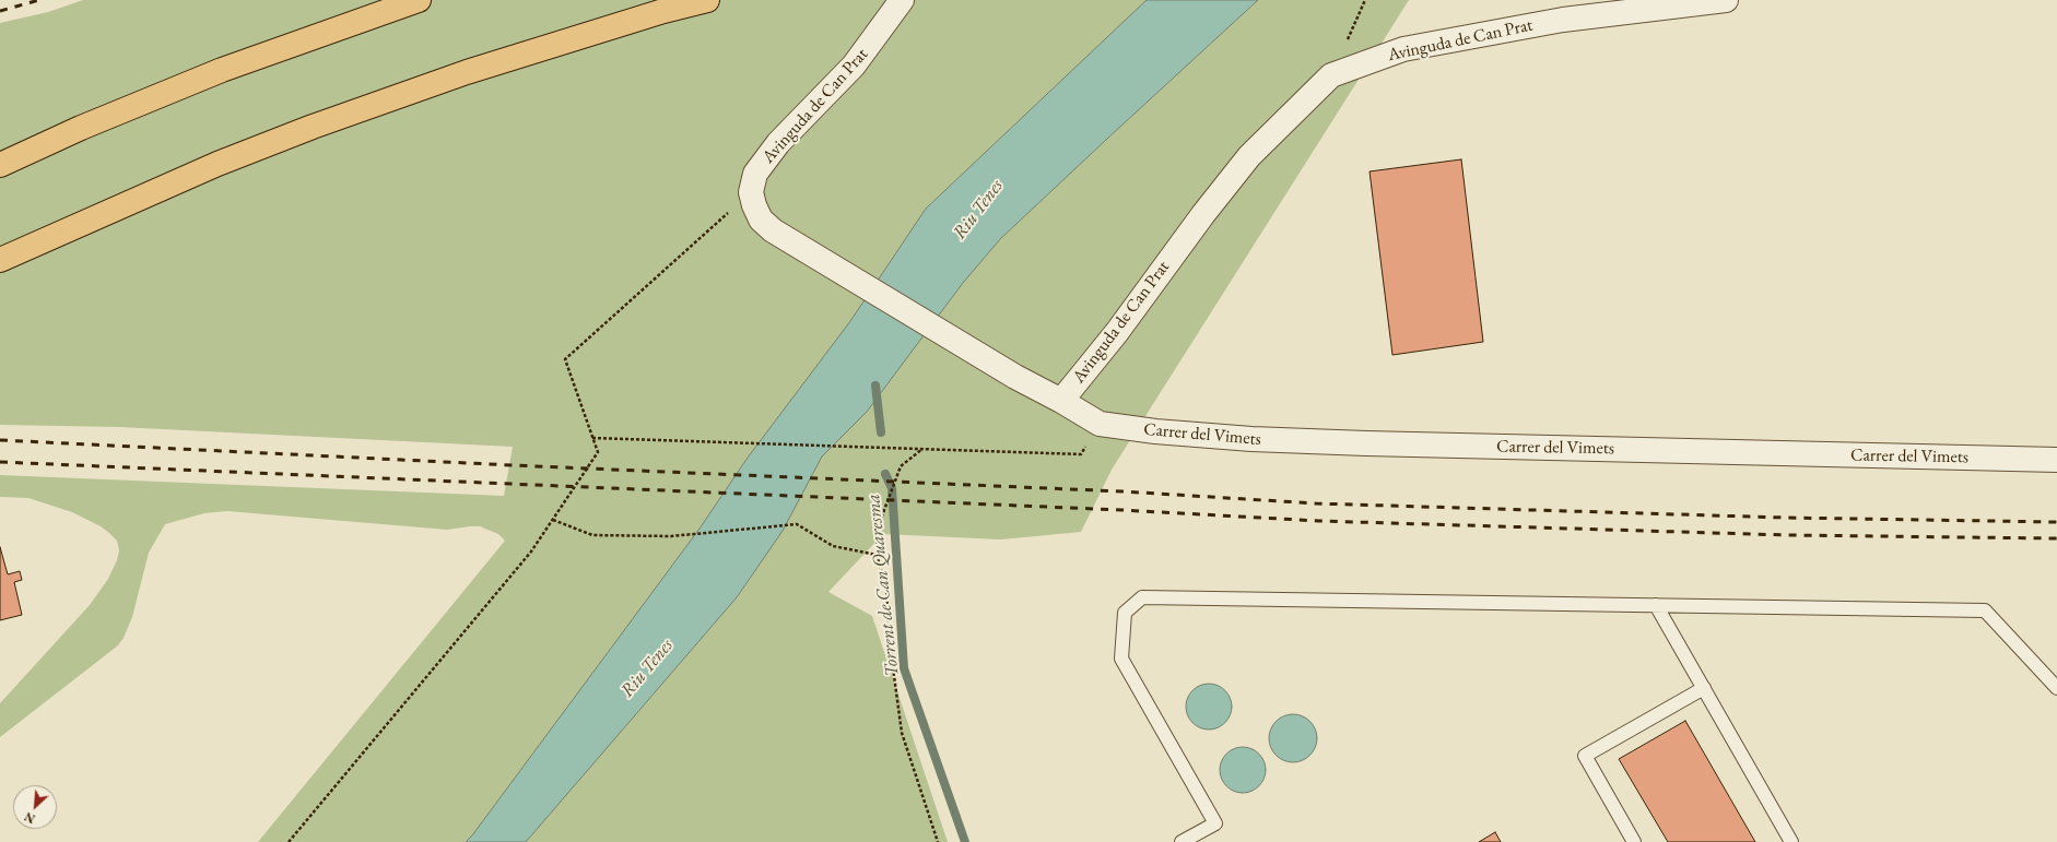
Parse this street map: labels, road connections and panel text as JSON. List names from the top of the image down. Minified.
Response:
{"streets":{"street":["Avinguda de Can Prat","Carrer del Vimets"]},"crossings":[["Avinguda de Can Prat","Carrer del Vimets"]],"water":["Riu Tenes","Torrent de Can Quaresma"],"north":"bottom left"}
